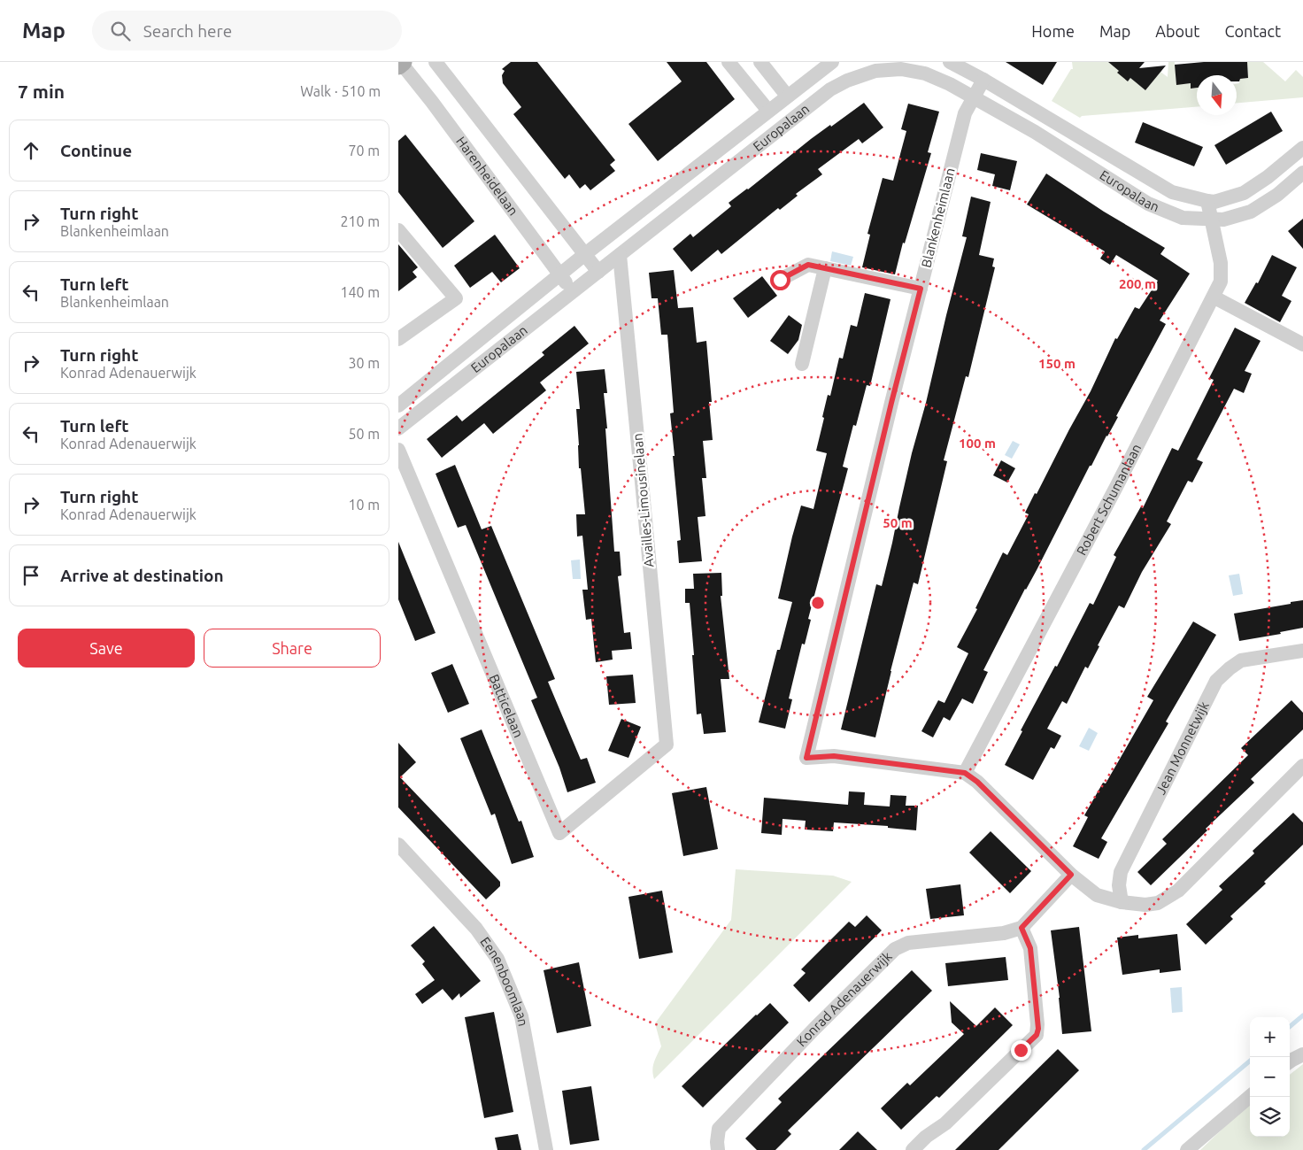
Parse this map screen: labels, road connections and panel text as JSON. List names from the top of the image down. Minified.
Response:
{"streets":{"street":["Europalaan","Harenheidelaan","Blankenheimlaan","Availles-Limousinelaan","Robert Schumanlaan","Batticelaan","Jean Monnetwijk","Eenenboomlaan","Konrad Adenauerwijk"]},"crossings":[["Europalaan","Harenheidelaan"],["Europalaan","Blankenheimlaan"],["Europalaan","Availles-Limousinelaan"],["Europalaan","Robert Schumanlaan"],["Blankenheimlaan","Robert Schumanlaan"],["Availles-Limousinelaan","Batticelaan"]],"north":"bottom","page":{"header":"Map","search":"Search here","nav":["Home","Map","About","Contact"],"heading":["7 min","Walk · 510 m"],"list":[["Continue","70 m"],["Turn right","Blankenheimlaan","210 m"],["Turn left","Blankenheimlaan","140 m"],["Turn right","Konrad Adenauerwijk","30 m"],["Turn left","Konrad Adenauerwijk","50 m"],["Turn right","Konrad Adenauerwijk","10 m"],"Arrive at destination"],"buttons":["Save","Share"],"map_buttons":["+","−"]},"rings":["200 m","150 m","100 m","50 m"]}
